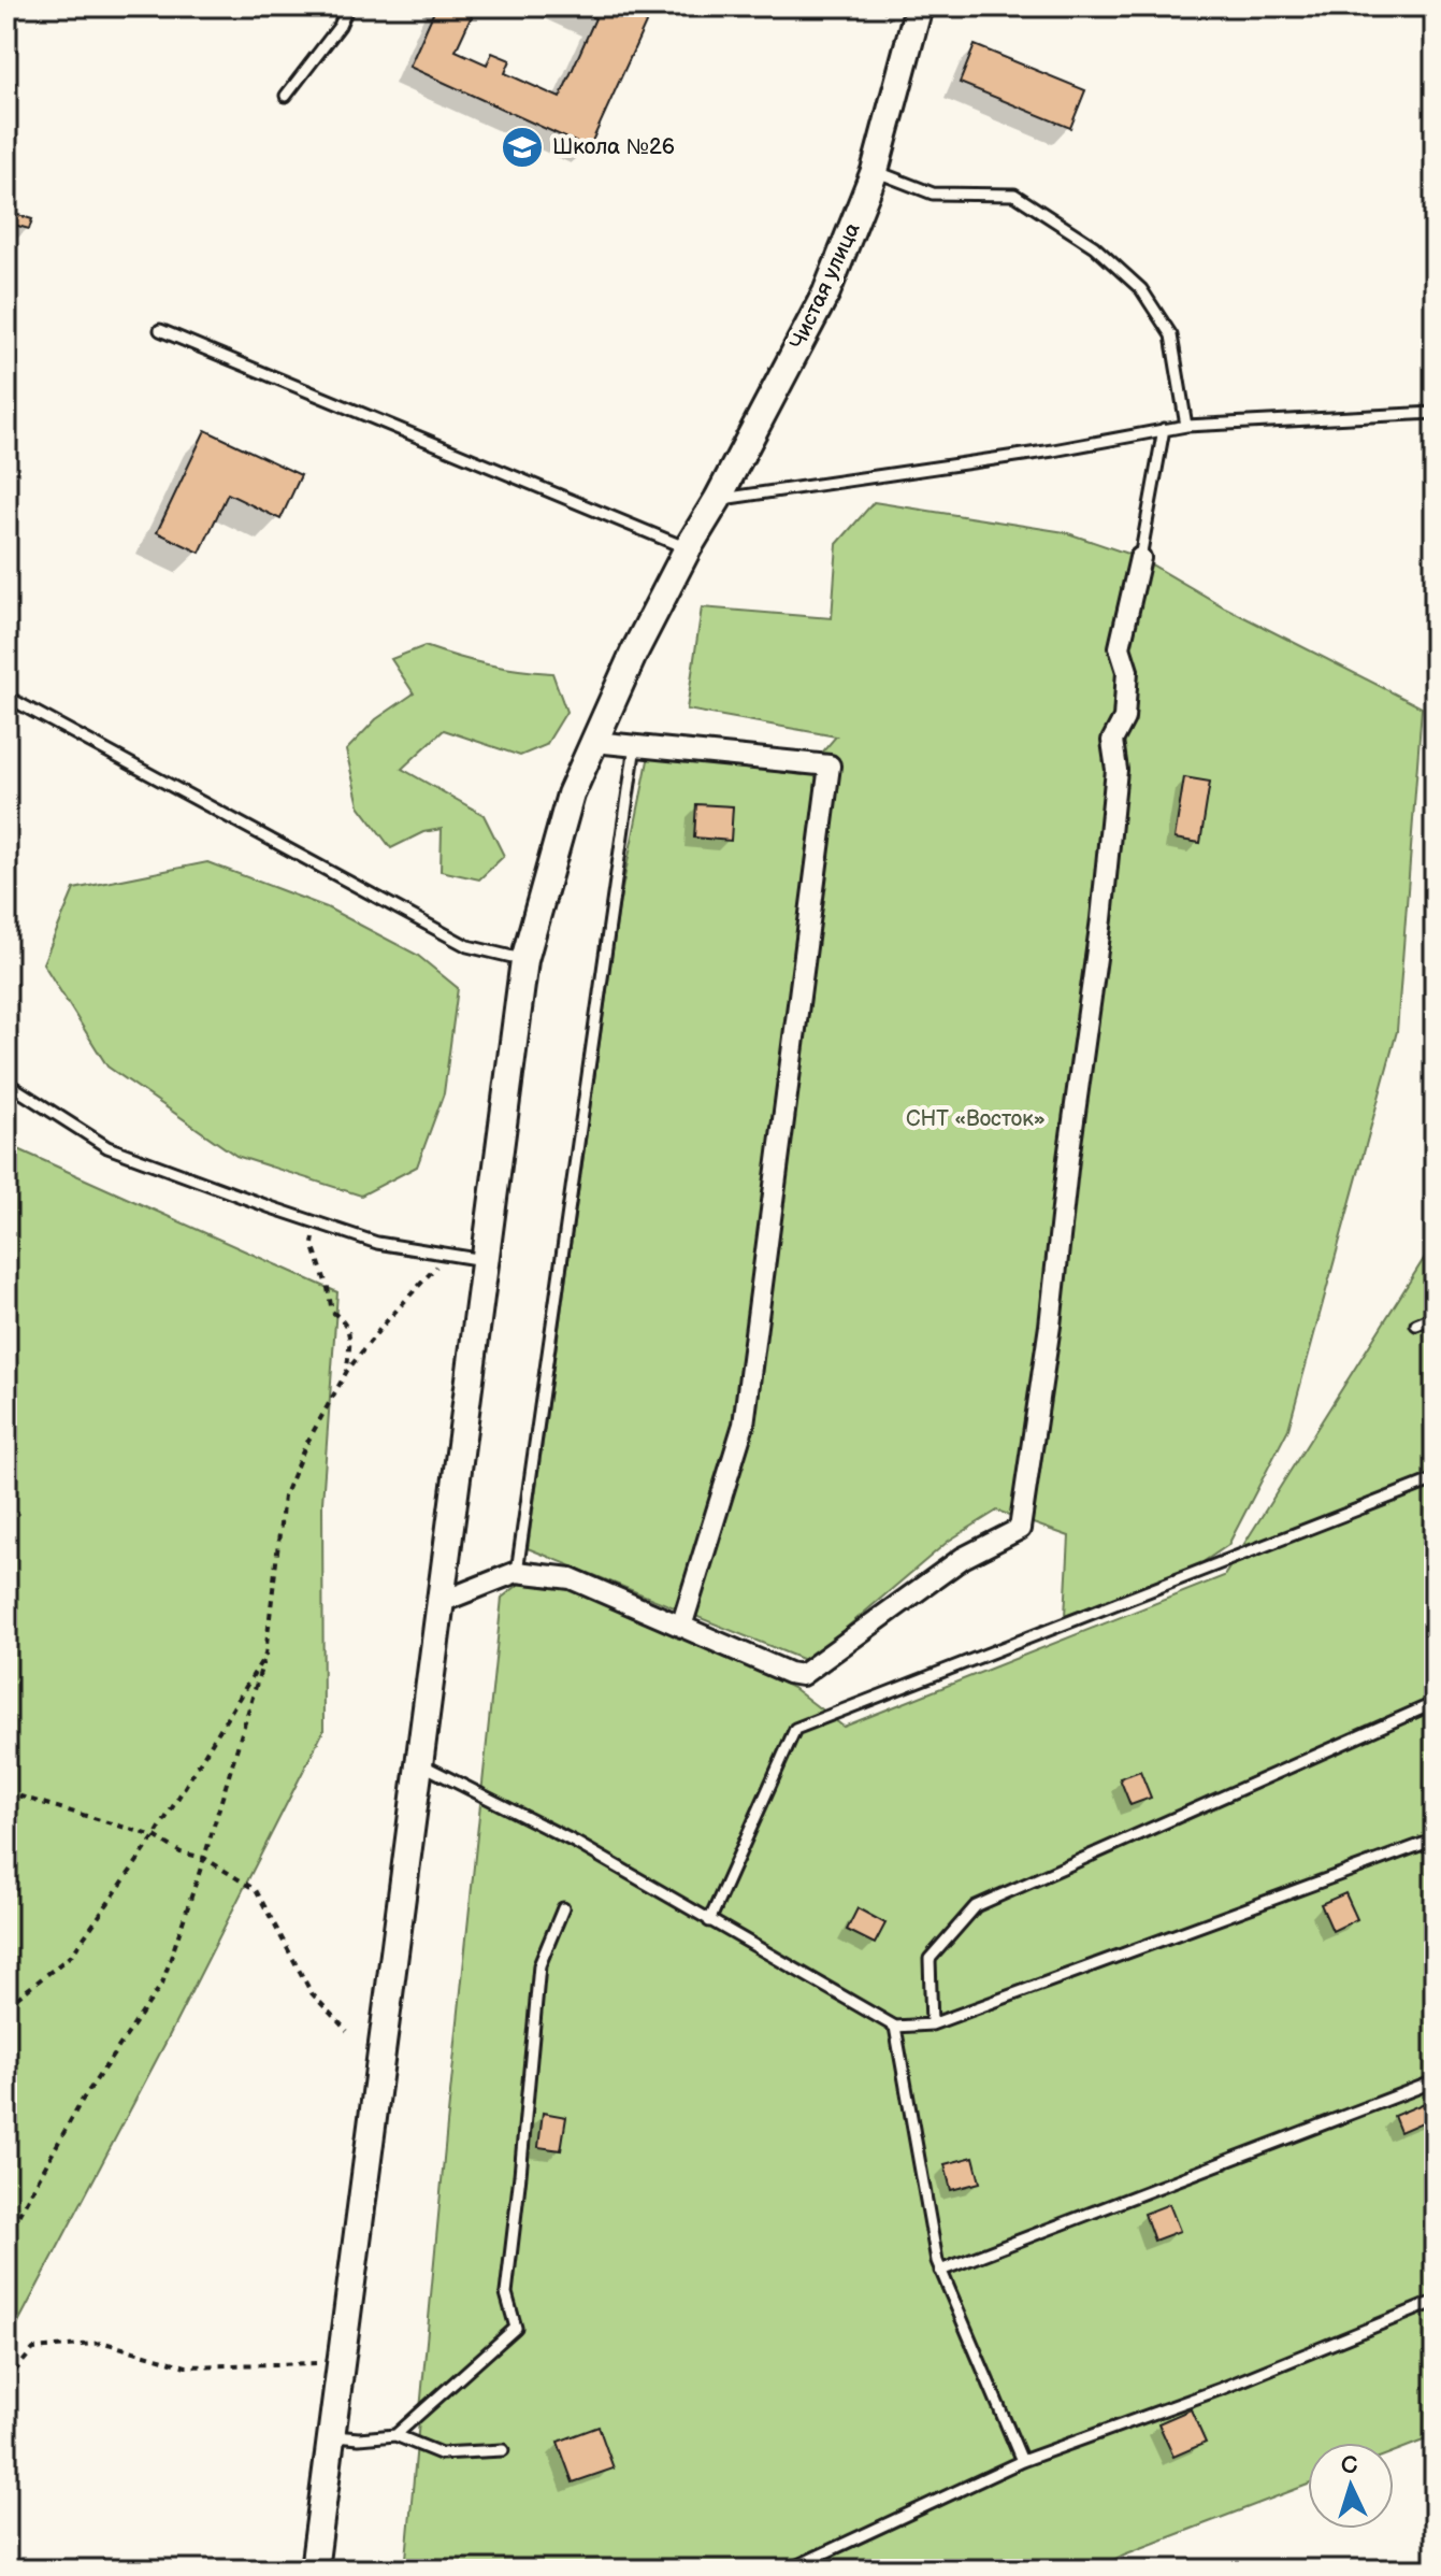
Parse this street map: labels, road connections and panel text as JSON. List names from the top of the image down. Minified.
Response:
{"streets":{"main road":["Чистая улица"]},"parks":["СНТ «Восток»"],"places":{"school or university":["Школа №26"]},"north":"top"}
